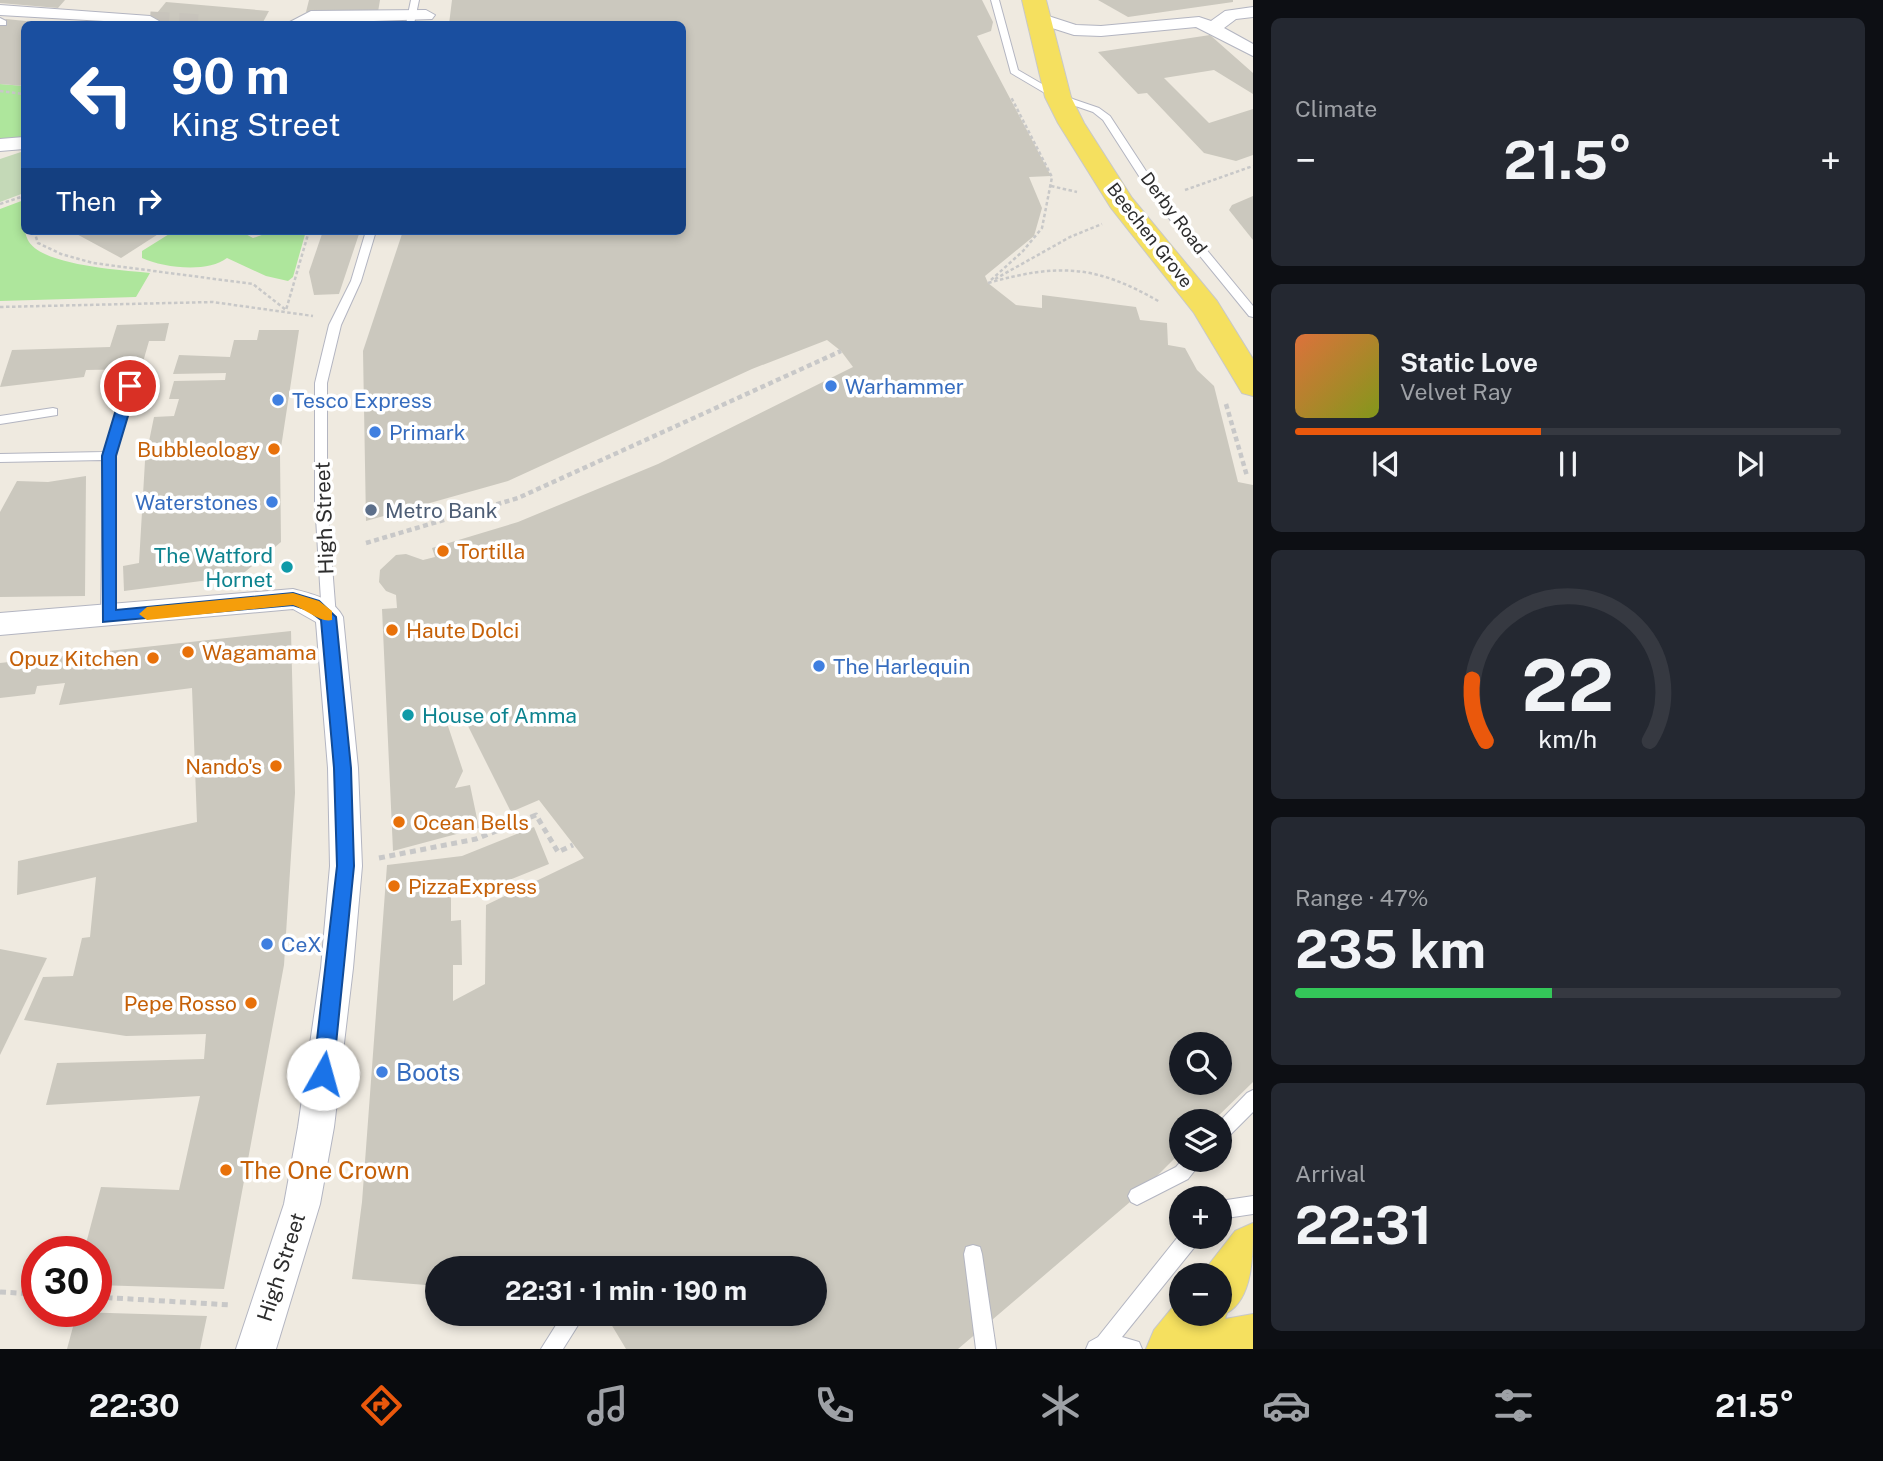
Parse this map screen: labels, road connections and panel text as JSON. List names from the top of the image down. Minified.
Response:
{"streets":{"main road":["Beechen Grove"],"street":["High Street"],"lane":["Derby Road"]},"crossings":[["Derby Road","Beechen Grove"]],"places":["Warhammer","Tesco Express","Primark","Bubbleology","Waterstones","Metro Bank","Tortilla","The Watford Hornet","Haute Dolci","Wagamama","Opuz Kitchen","The Harlequin","House of Amma","Nando's","Ocean Bells","PizzaExpress","CeX","Pepe Rosso","Boots","The One Crown"],"page":{"tile":["Climate",["Range · 47%","235 km"],["Arrival","22:31"]],"turn":["90 m","King Street"],"heat":["−","21.5°","+"],"then":"Then","song":["Static Love","Velvet Ray"],"map_buttons":["+","−"],"limit":"30","trip":"22:31 · 1 min · 190 m","tabs":["22:30","21.5°"],"gauge":["22","km/h"]}}
